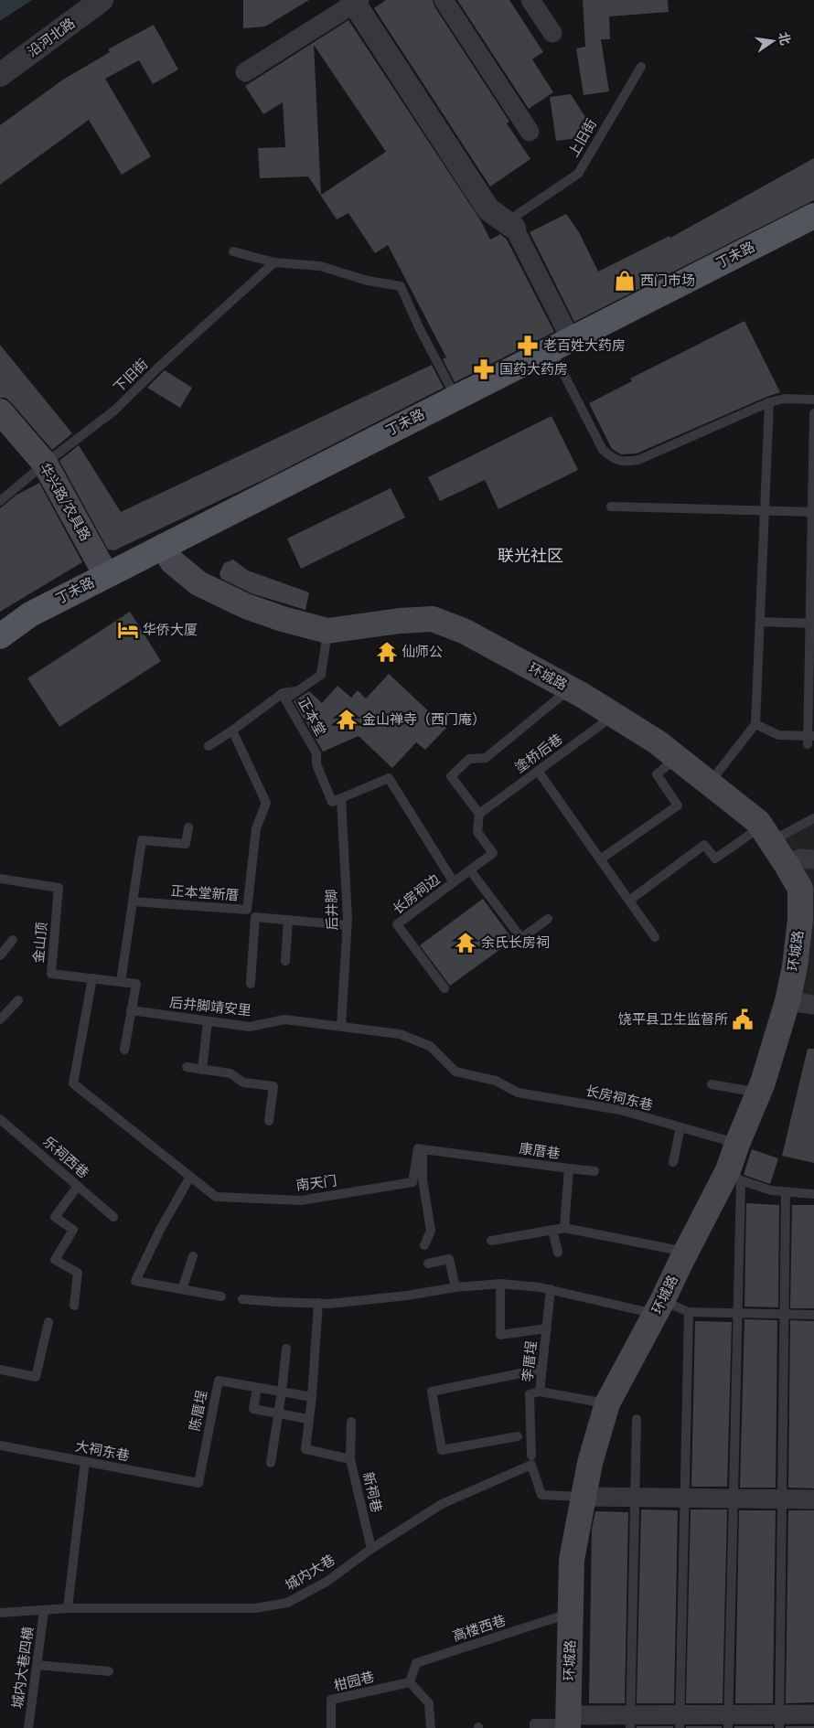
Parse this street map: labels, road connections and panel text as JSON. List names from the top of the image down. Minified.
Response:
{"streets":{"main road":["丁未路","华兴路/农具路","环城路"],"street":["沿河北路"],"lane":["上旧街","下旧街","正本堂","塗桥后巷","正本堂新厝","长房祠边","后井脚","金山顶","后井脚靖安里","长房祠东巷","康厝巷","乐祠西巷","南天门","李厝埕","陈厝埕","大祠东巷","新祠巷","城内大巷","高楼西巷","城内大巷四横","柑园巷"]},"crossings":[["丁未路","华兴路/农具路"],["丁未路","环城路"],["下旧街","华兴路/农具路"],["环城路","塗桥后巷"],["环城路","长房祠东巷"],["环城路","城内大巷"],["环城路","高楼西巷"],["正本堂","正本堂新厝"],["正本堂","后井脚"],["塗桥后巷","长房祠边"],["后井脚","后井脚靖安里"],["后井脚","长房祠东巷"],["金山顶","后井脚靖安里"],["金山顶","南天门"],["后井脚靖安里","长房祠东巷"],["康厝巷","南天门"],["陈厝埕","大祠东巷"],["新祠巷","城内大巷"],["城内大巷","城内大巷四横"],["高楼西巷","柑园巷"]],"districts":["联光社区"],"places":{"shop":["西门市场"],"pharmacy":["老百姓大药房","国药大药房"],"hotel":["华侨大厦"],"temple":["仙师公","金山禅寺（西门庵）","余氏长房祠"],"public building":["饶平县卫生监督所"]},"north":"right"}
